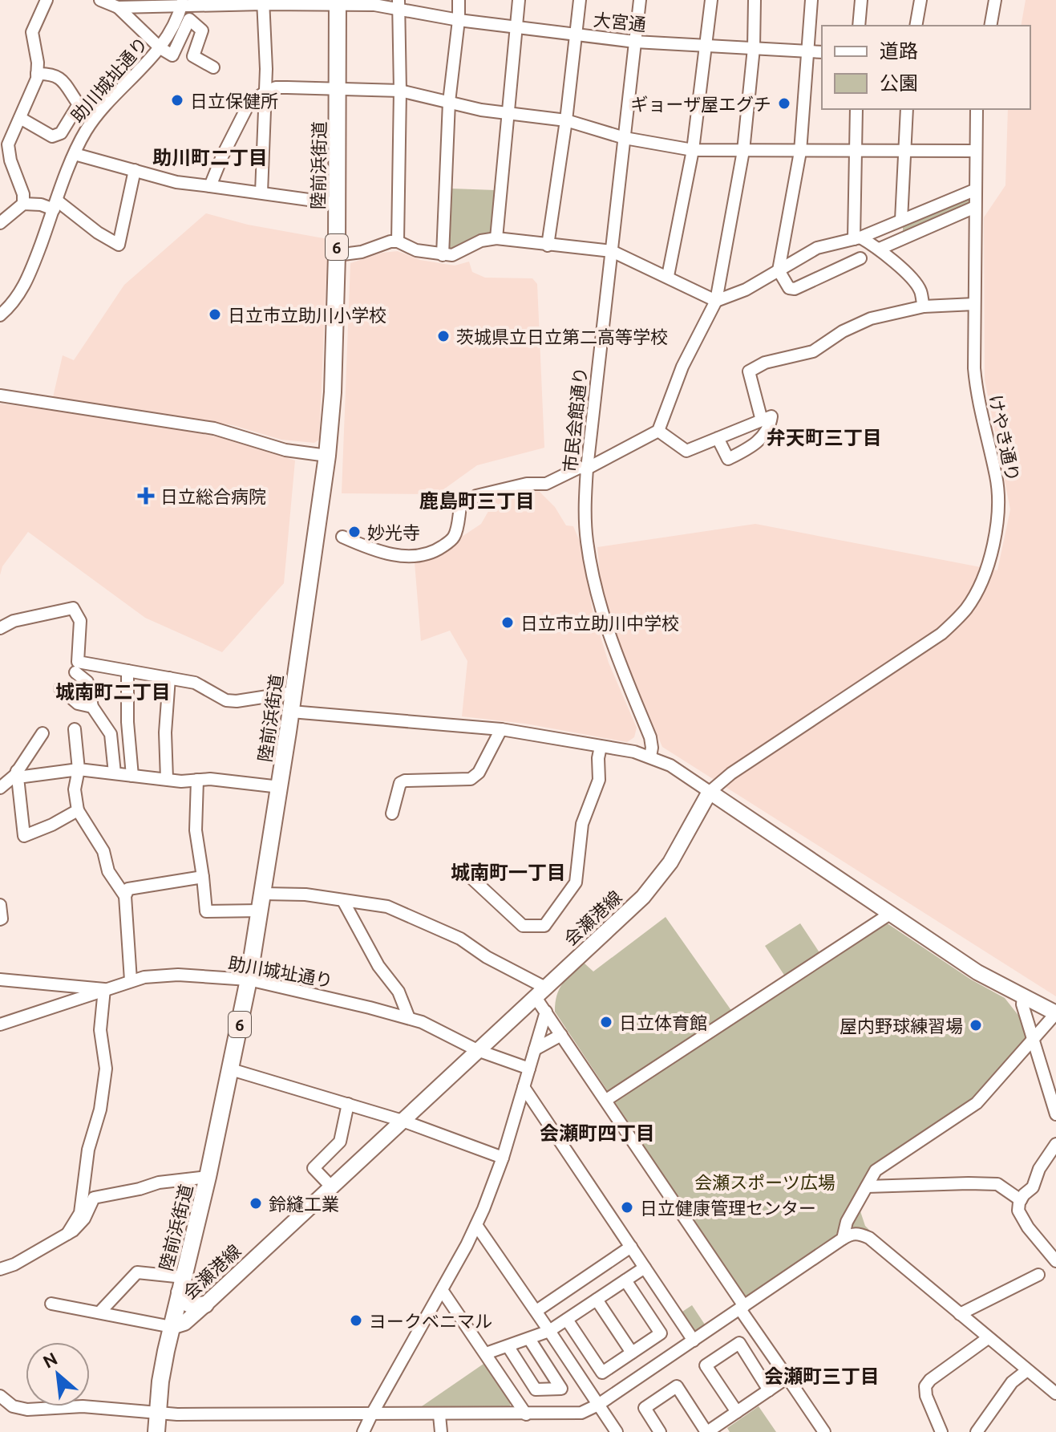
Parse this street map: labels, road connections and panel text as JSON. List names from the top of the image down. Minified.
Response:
{"streets":{"highway":["陸前浜街道","6"],"main road":["会瀬港線"],"street":["大宮通","助川城址通り","市民会館通り","けやき通り"]},"crossings":[["大宮通","陸前浜街道"],["大宮通","市民会館通り"],["助川城址通り","陸前浜街道"],["助川城址通り","会瀬港線"],["陸前浜街道","会瀬港線"],["けやき通り","会瀬港線"]],"districts":["助川町二丁目","弁天町三丁目","鹿島町三丁目","城南町二丁目","城南町一丁目","会瀬町四丁目","会瀬町三丁目"],"parks":["会瀬スポーツ広場"],"places":{"other":["日立保健所","ギョーザ屋エグチ","日立市立助川小学校","茨城県立日立第二高等学校","妙光寺","日立市立助川中学校","日立体育館","屋内野球練習場","鈴縫工業","日立健康管理センター","ヨークベニマル"],"health":["日立総合病院"]},"legend":["道路","公園"],"north":"top left"}
